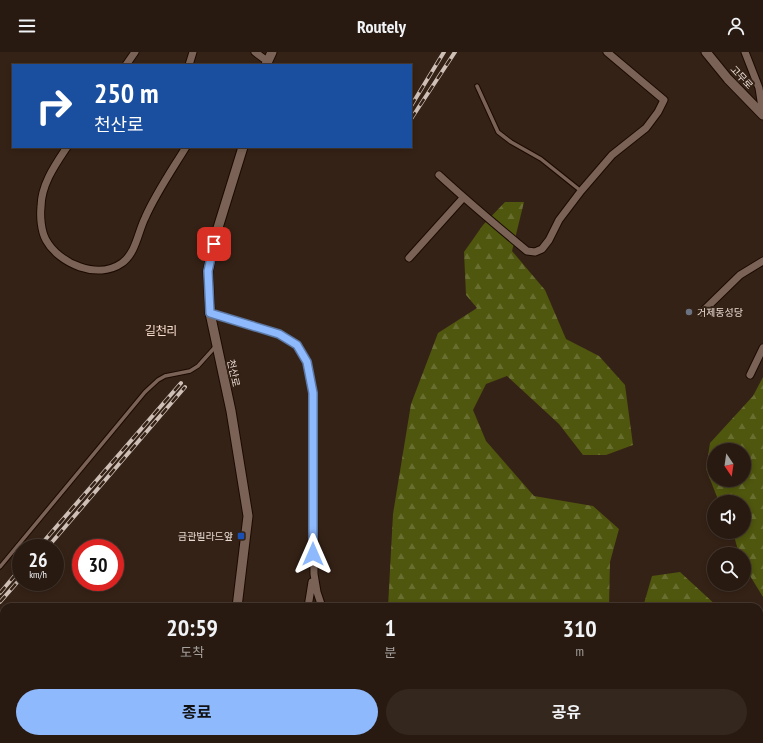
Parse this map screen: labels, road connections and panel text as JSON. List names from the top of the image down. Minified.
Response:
{"streets":{"street":["고무로","천산로"]},"districts":["길천리"],"places":{"other":["거제동성당"],"transit":["금관빌라드앞"]},"north":"bottom","page":{"header":"Routely","turn":["250 m","천산로"],"speed":"26 km/h","limit":"30","eta":["20:59","도착","1","분","310","m"],"buttons":["종료","공유"]}}
